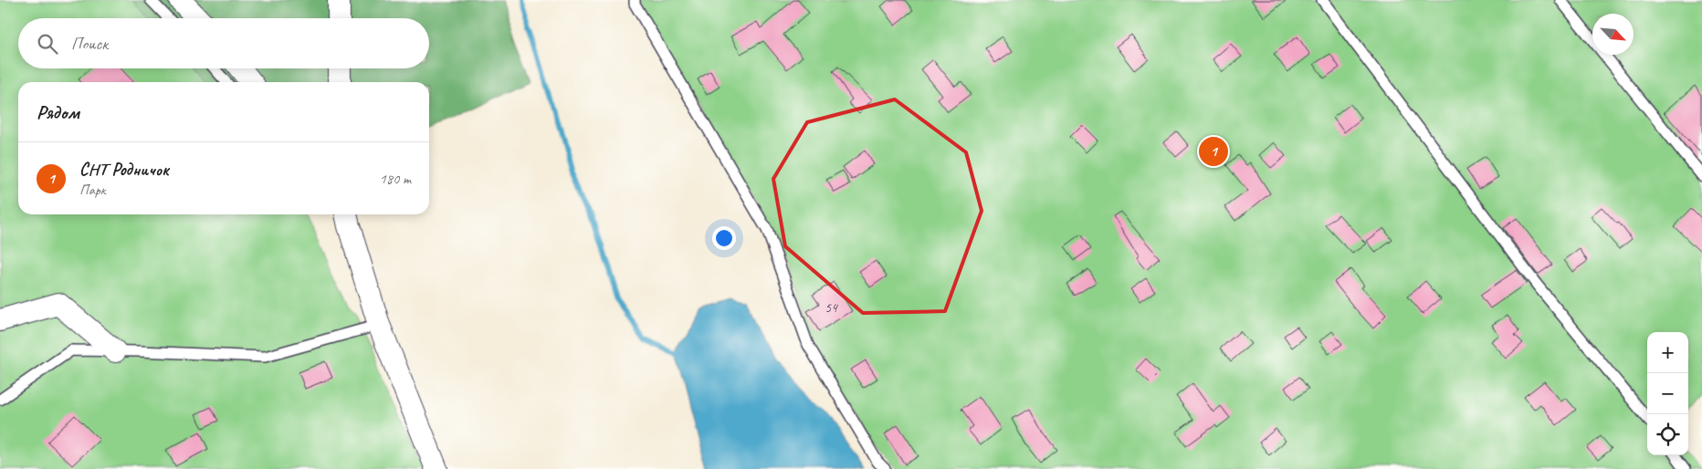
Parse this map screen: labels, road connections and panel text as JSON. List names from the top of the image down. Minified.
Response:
{"house_numbers":["54"],"north":"bottom right","page":{"search":"Поиск","heading":"Рядом","pins":"1","list":[{"mark":"1","name":"СНТ Родничок","note":"Парк","value":"180 m"}],"map_buttons":["+","−"]}}
